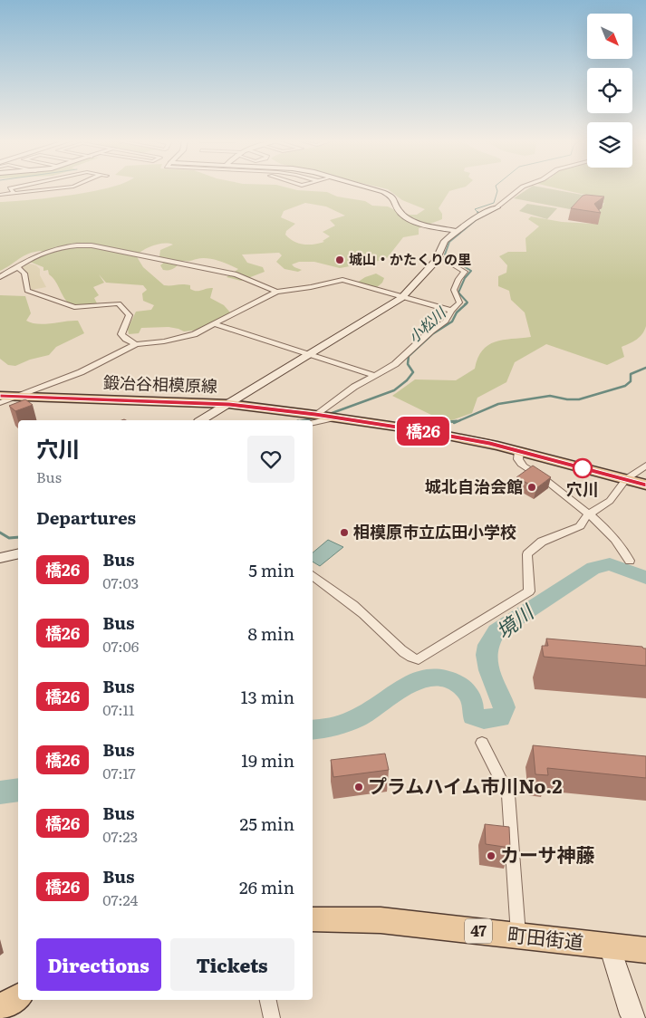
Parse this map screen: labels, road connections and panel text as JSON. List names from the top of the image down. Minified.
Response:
{"streets":{"main road":["鍛冶谷相模原線","47","町田街道"]},"water":["小松川","境川"],"places":["城山・かたくりの里","穴川","城北自治会館","相模原市立広田小学校","プラムハイム市川No.2","カーサ神藤"],"lines":["bus line 橋26"],"north":"bottom right","page":{"on_map":"橋26","heading":[["穴川","Bus"],"Departures"],"list":[{"mark":"橋26","name":"Bus","note":"07:03","value":"5 min"},{"mark":"橋26","name":"Bus","note":"07:06","value":"8 min"},{"mark":"橋26","name":"Bus","note":"07:11","value":"13 min"},{"mark":"橋26","name":"Bus","note":"07:17","value":"19 min"},{"mark":"橋26","name":"Bus","note":"07:23","value":"25 min"},{"mark":"橋26","name":"Bus","note":"07:24","value":"26 min"}],"buttons":["Directions","Tickets"]}}
